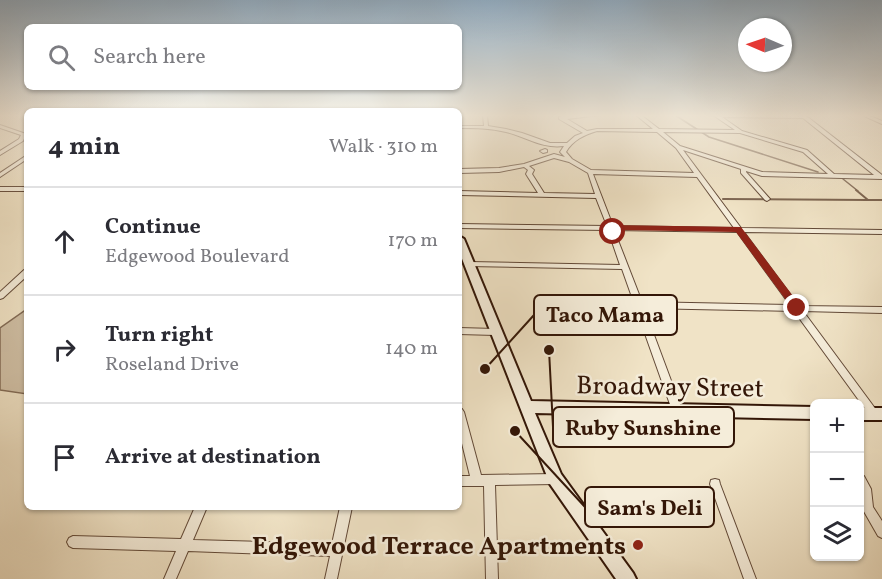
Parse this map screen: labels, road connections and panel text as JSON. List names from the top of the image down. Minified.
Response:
{"streets":{"main road":["Broadway Street"]},"places":["Ruby Sunshine","Taco Mama","Sam's Deli","Edgewood Terrace Apartments"],"north":"left","page":{"search":"Search here","heading":["4 min","Walk · 310 m"],"list":[["Continue","Edgewood Boulevard","170 m"],["Turn right","Roseland Drive","140 m"],"Arrive at destination"],"map_buttons":["+","−"]}}
